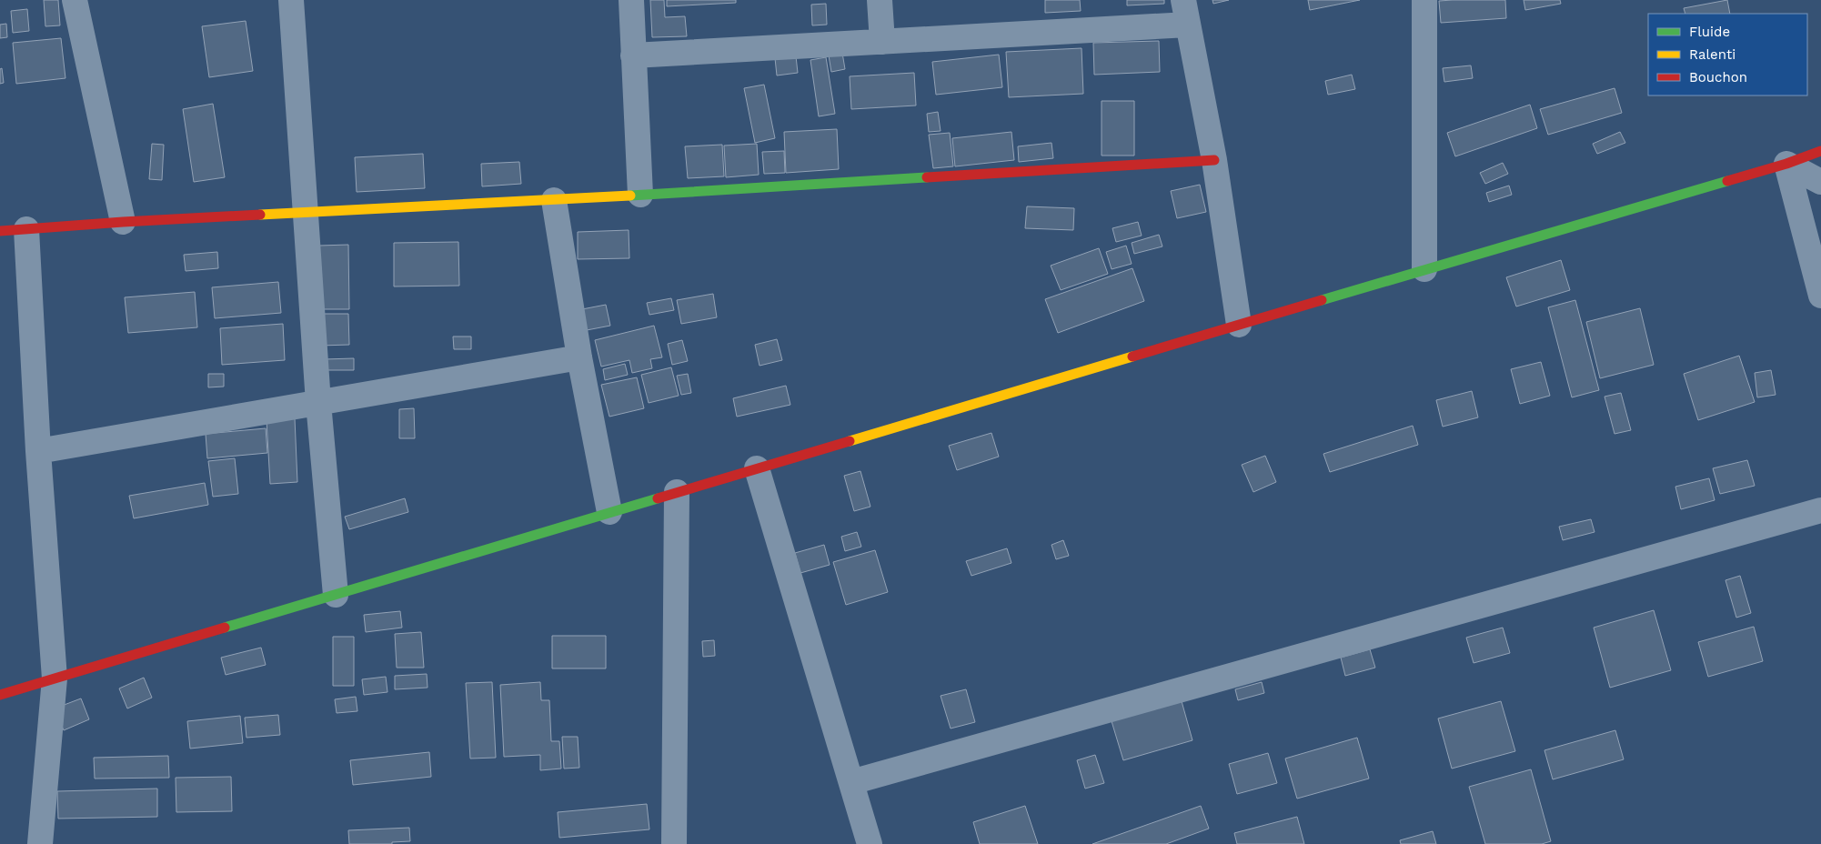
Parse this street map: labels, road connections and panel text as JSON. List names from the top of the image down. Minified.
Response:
{"legend":["Fluide","Ralenti","Bouchon"]}
